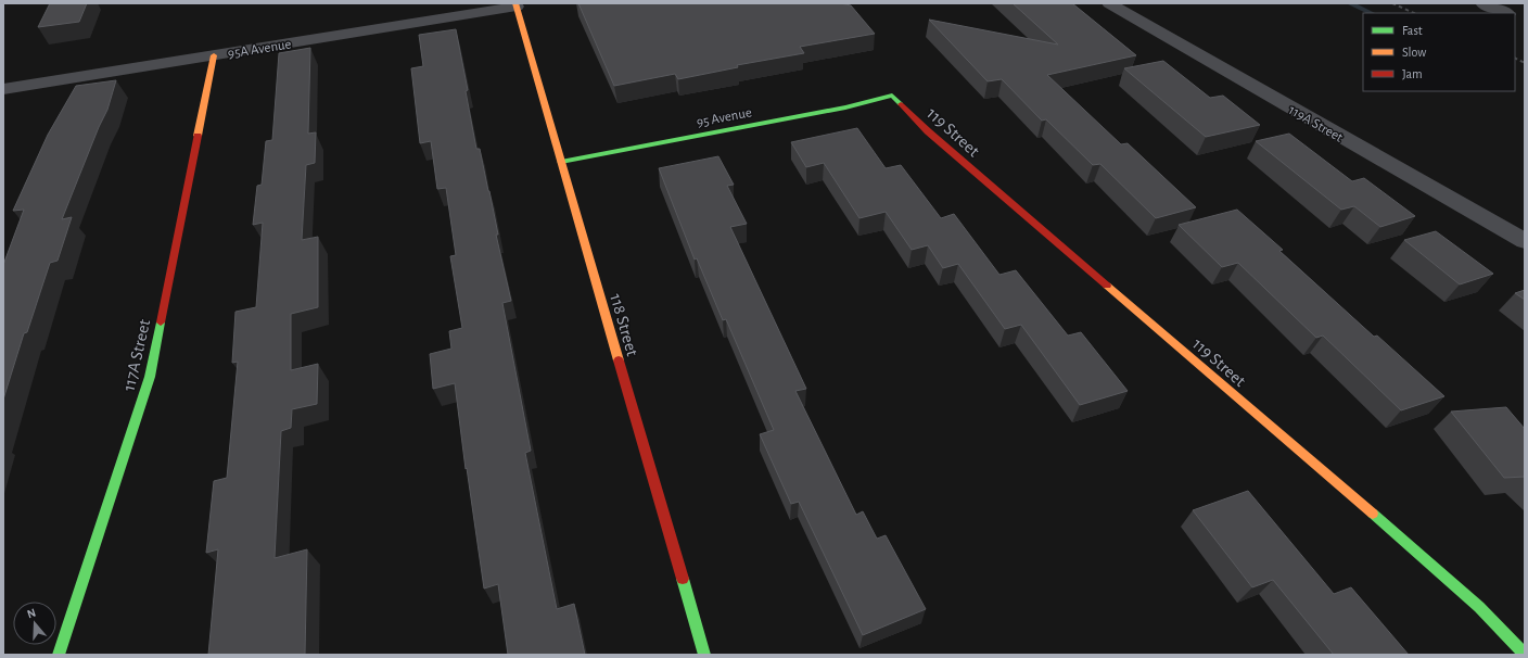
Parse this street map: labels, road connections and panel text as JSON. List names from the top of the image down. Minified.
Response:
{"streets":{"street":["95A Avenue","95 Avenue","119A Street","119 Street","118 Street","117A Street"]},"crossings":[["95A Avenue","118 Street"],["95A Avenue","117A Street"],["95 Avenue","119 Street"],["95 Avenue","118 Street"]],"legend":["Fast","Slow","Jam"],"north":"top"}
